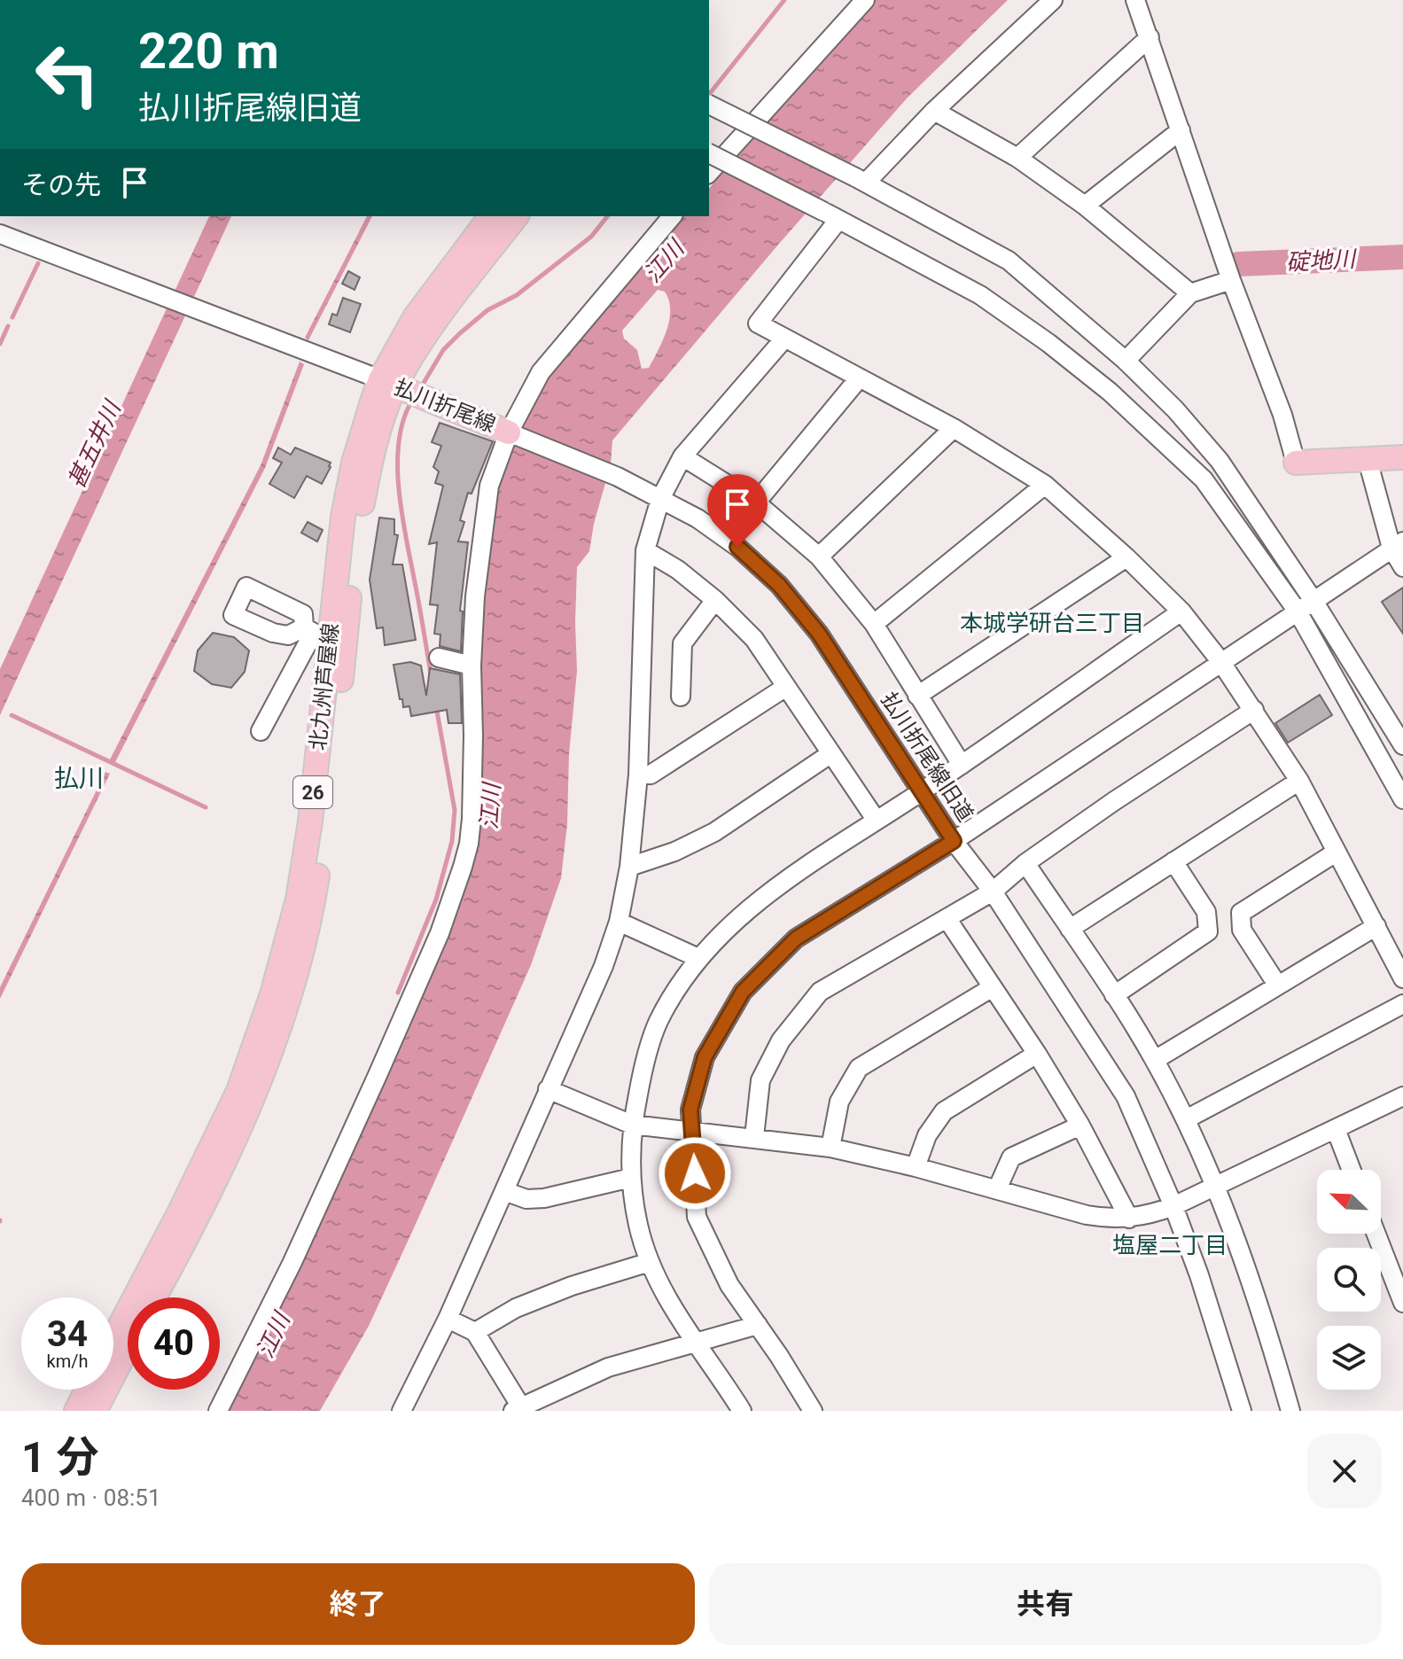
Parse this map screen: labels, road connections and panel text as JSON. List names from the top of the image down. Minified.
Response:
{"streets":{"main road":["払川折尾線","北九州芦屋線","26"],"street":["払川折尾線旧道"]},"crossings":[["払川折尾線","北九州芦屋線"],["払川折尾線","払川折尾線旧道"]],"districts":["本城学研台三丁目","払川","塩屋二丁目"],"water":["碇地川","江川","甚五井川"],"north":"top left","page":{"turn":["220 m","払川折尾線旧道"],"then":"その先","speed":"34 km/h","limit":"40","heading":["1 分","400 m · 08:51"],"buttons":["終了","共有"]}}
